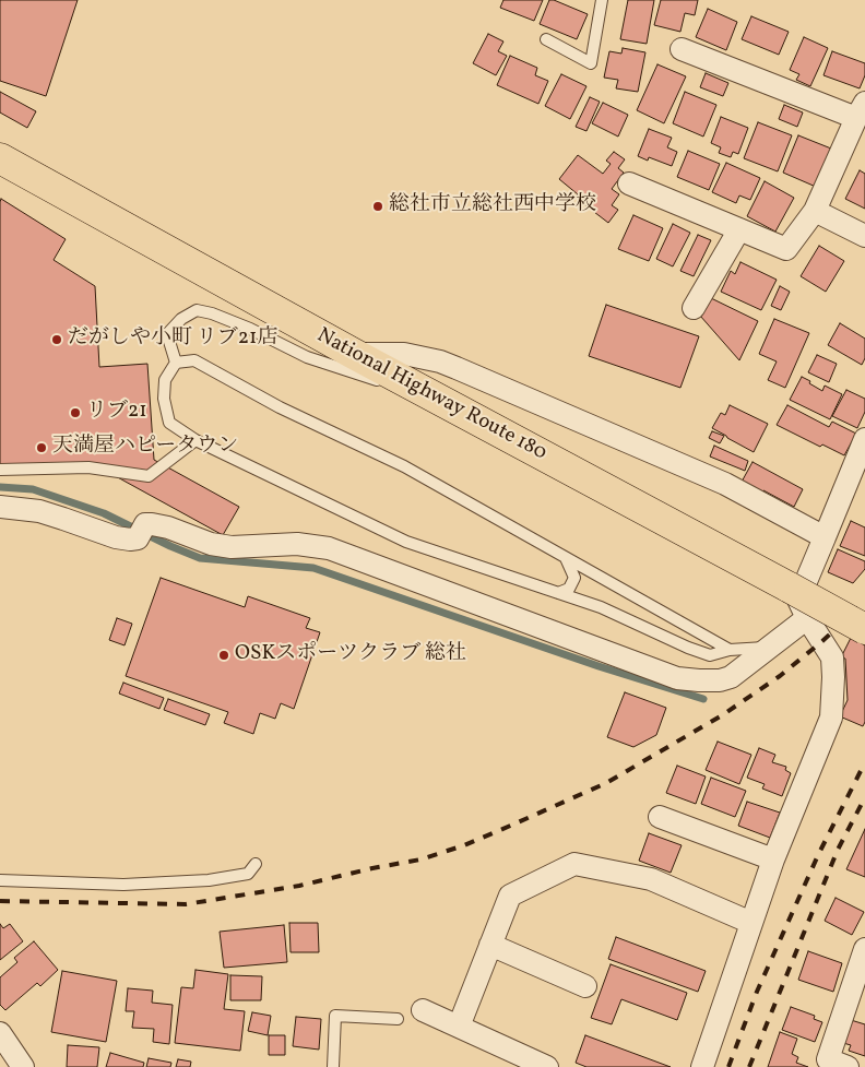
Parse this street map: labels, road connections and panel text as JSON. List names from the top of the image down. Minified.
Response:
{"streets":{"highway":["National Highway Route 180"]},"places":["総社市立総社西中学校","だがしや小町 リブ21店","リブ21","天満屋ハピータウン","OSKスポーツクラブ 総社"]}
